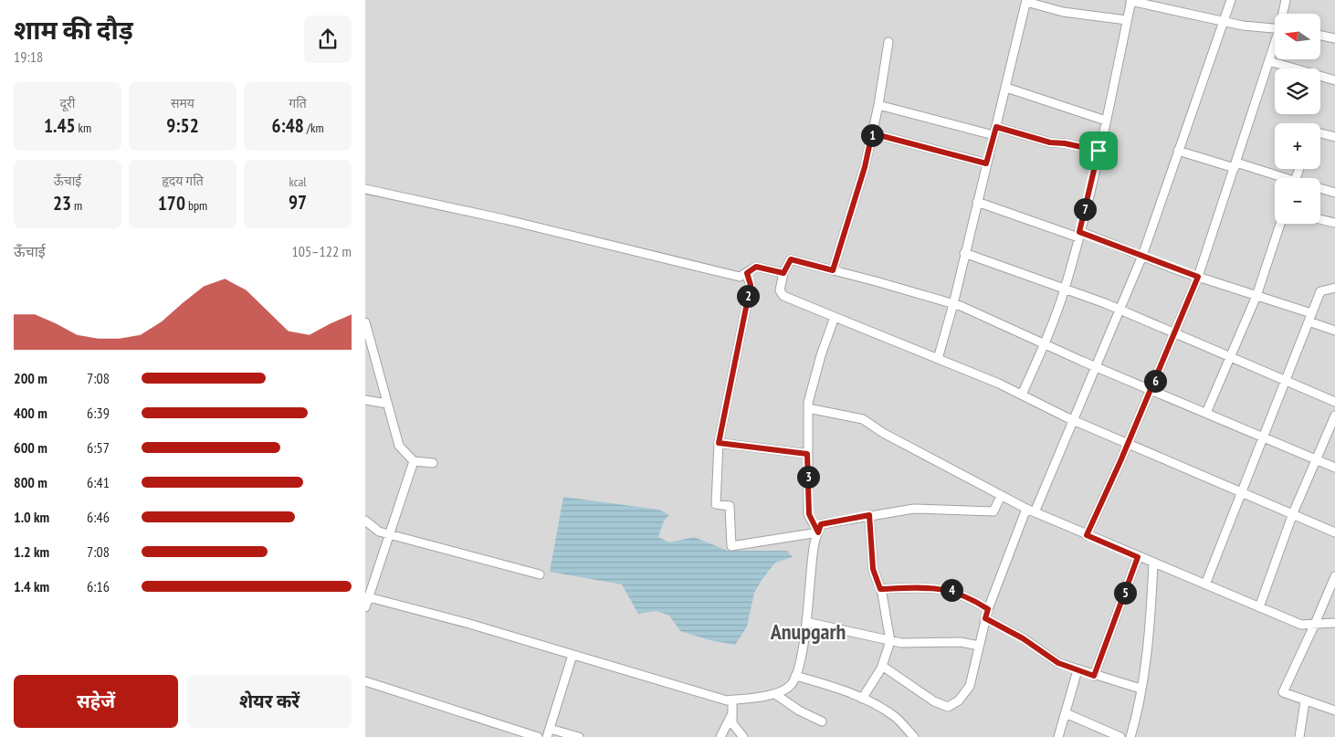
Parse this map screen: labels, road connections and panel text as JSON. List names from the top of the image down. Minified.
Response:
{"districts":["Anupgarh"],"north":"left","page":{"heading":["शाम की दौड़","19:18"],"map_buttons":["+","−"],"stats":[["दूरी","1.45 km"],["समय","9:52"],["गति","6:48 /km"],["ऊँचाई","23 m"],["हृदय गति","170 bpm"],["kcal","97"]],"pins":["1","7","2","6","3","4","5"],"chart":["ऊँचाई","105–122 m"],"list":[{"name":"200 m","note":"7:08"},{"name":"400 m","note":"6:39"},{"name":"600 m","note":"6:57"},{"name":"800 m","note":"6:41"},{"name":"1.0 km","note":"6:46"},{"name":"1.2 km","note":"7:08"},{"name":"1.4 km","note":"6:16"}],"buttons":["सहेजें","शेयर करें"]}}
